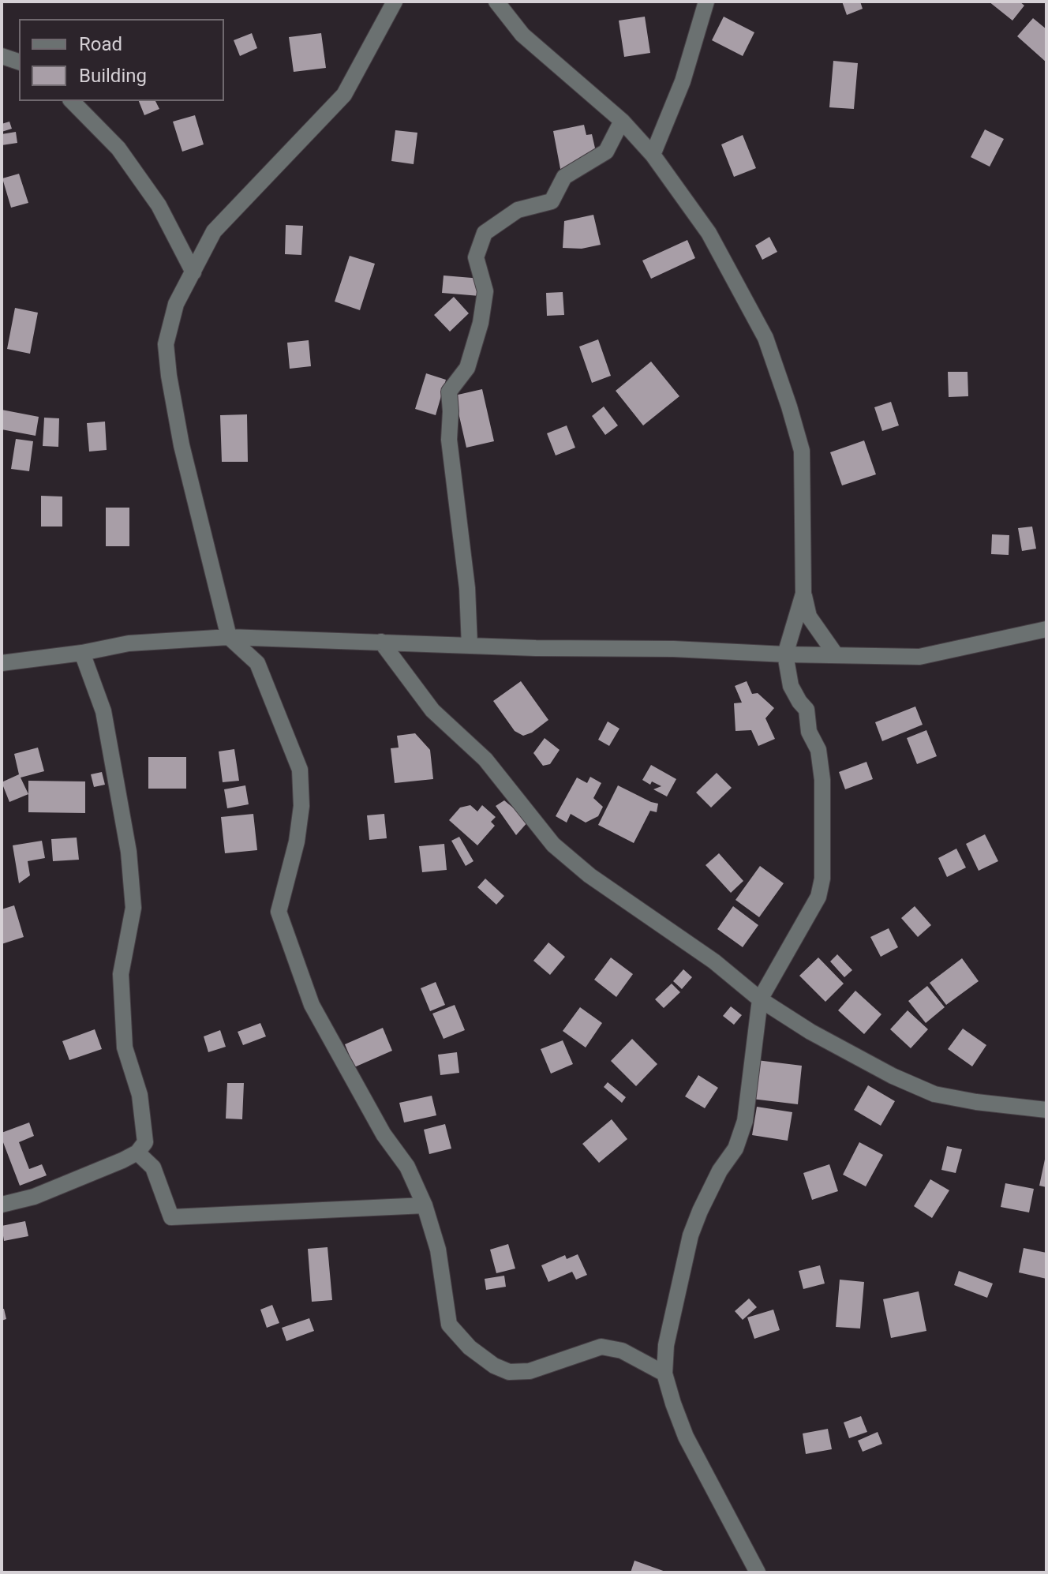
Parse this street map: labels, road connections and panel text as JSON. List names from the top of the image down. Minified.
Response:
{"legend":["Road","Building"]}
